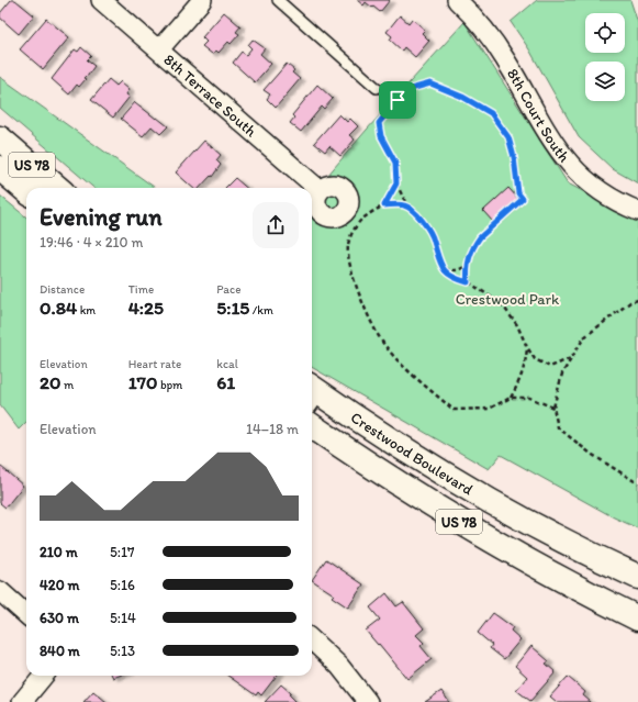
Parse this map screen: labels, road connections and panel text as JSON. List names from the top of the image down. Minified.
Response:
{"streets":{"main road":["US 78","Crestwood Boulevard"],"street":["8th Terrace South","8th Court South"]},"parks":["Crestwood Park"],"page":{"heading":["Evening run","19:46 · 4 × 210 m"],"stats":[["Distance","0.84 km"],["Time","4:25"],["Pace","5:15 /km"],["Elevation","20 m"],["Heart rate","170 bpm"],["kcal","61"]],"chart":["Elevation","14–18 m"],"list":[{"name":"210 m","note":"5:17"},{"name":"420 m","note":"5:16"},{"name":"630 m","note":"5:14"},{"name":"840 m","note":"5:13"}]}}
